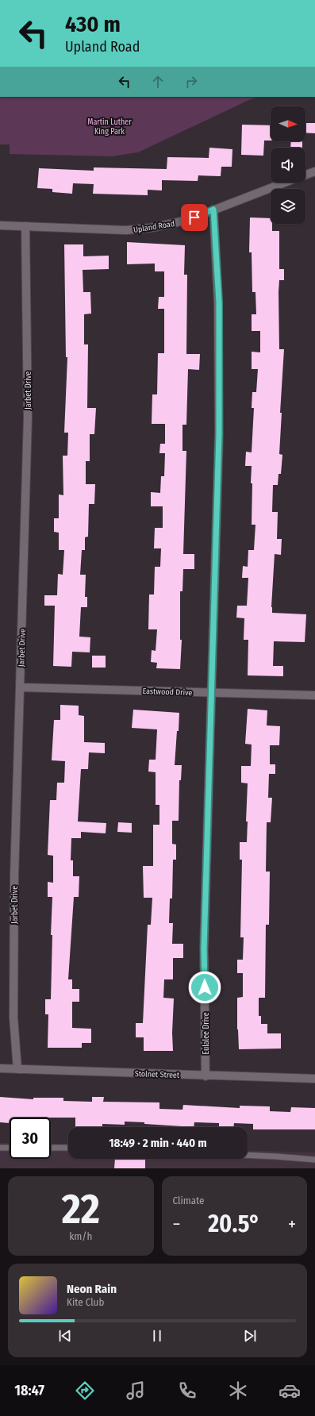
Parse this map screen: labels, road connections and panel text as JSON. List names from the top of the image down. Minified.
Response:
{"streets":{"street":["Upland Road","Jarbet Drive","Eastwood Drive","Eulalee Drive","Stolnet Street"]},"crossings":[["Upland Road","Jarbet Drive"],["Upland Road","Eulalee Drive"],["Jarbet Drive","Eastwood Drive"],["Jarbet Drive","Stolnet Street"],["Eastwood Drive","Eulalee Drive"],["Eulalee Drive","Stolnet Street"]],"parks":["Martin Luther King Park"],"north":"right","page":{"turn":["430 m","Upland Road"],"limit":"30","trip":"18:49 · 2 min · 440 m","tile":[["22","km/h"],"Climate"],"heat":["−","20.5°","+"],"song":["Neon Rain","Kite Club"],"tabs":"18:47"}}
